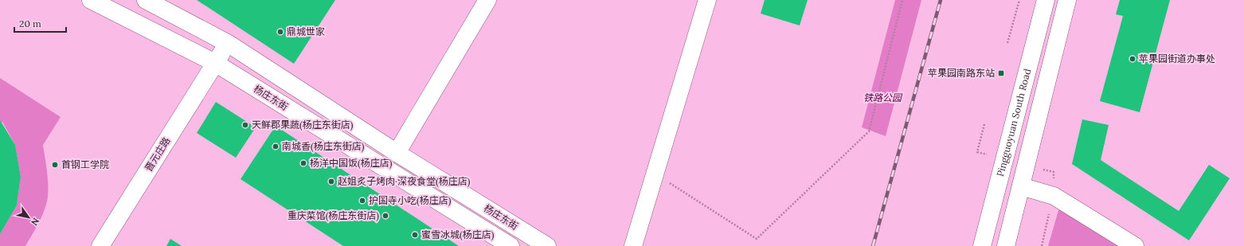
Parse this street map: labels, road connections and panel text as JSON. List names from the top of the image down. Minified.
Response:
{"streets":{"main road":["杨庄东街","Pingguoyuan South Road","晋元庄路"]},"crossings":[["杨庄东街","晋元庄路"]],"parks":["铁路公园"],"places":{"other":["鼎城世家","苹果园街道办事处","天鲜郡果蔬(杨庄东街店)","南城香(杨庄东街店)","杨洋中国饭(杨庄店)","首钢工学院","赵姐炙子烤肉·深夜食堂(杨庄店)","护国寺小吃(杨庄店)","重庆菜馆(杨庄东街店)","蜜雪冰城(杨庄店)"],"transit":["苹果园南路东站"]},"scale_bar":"20 m","north":"bottom right"}
